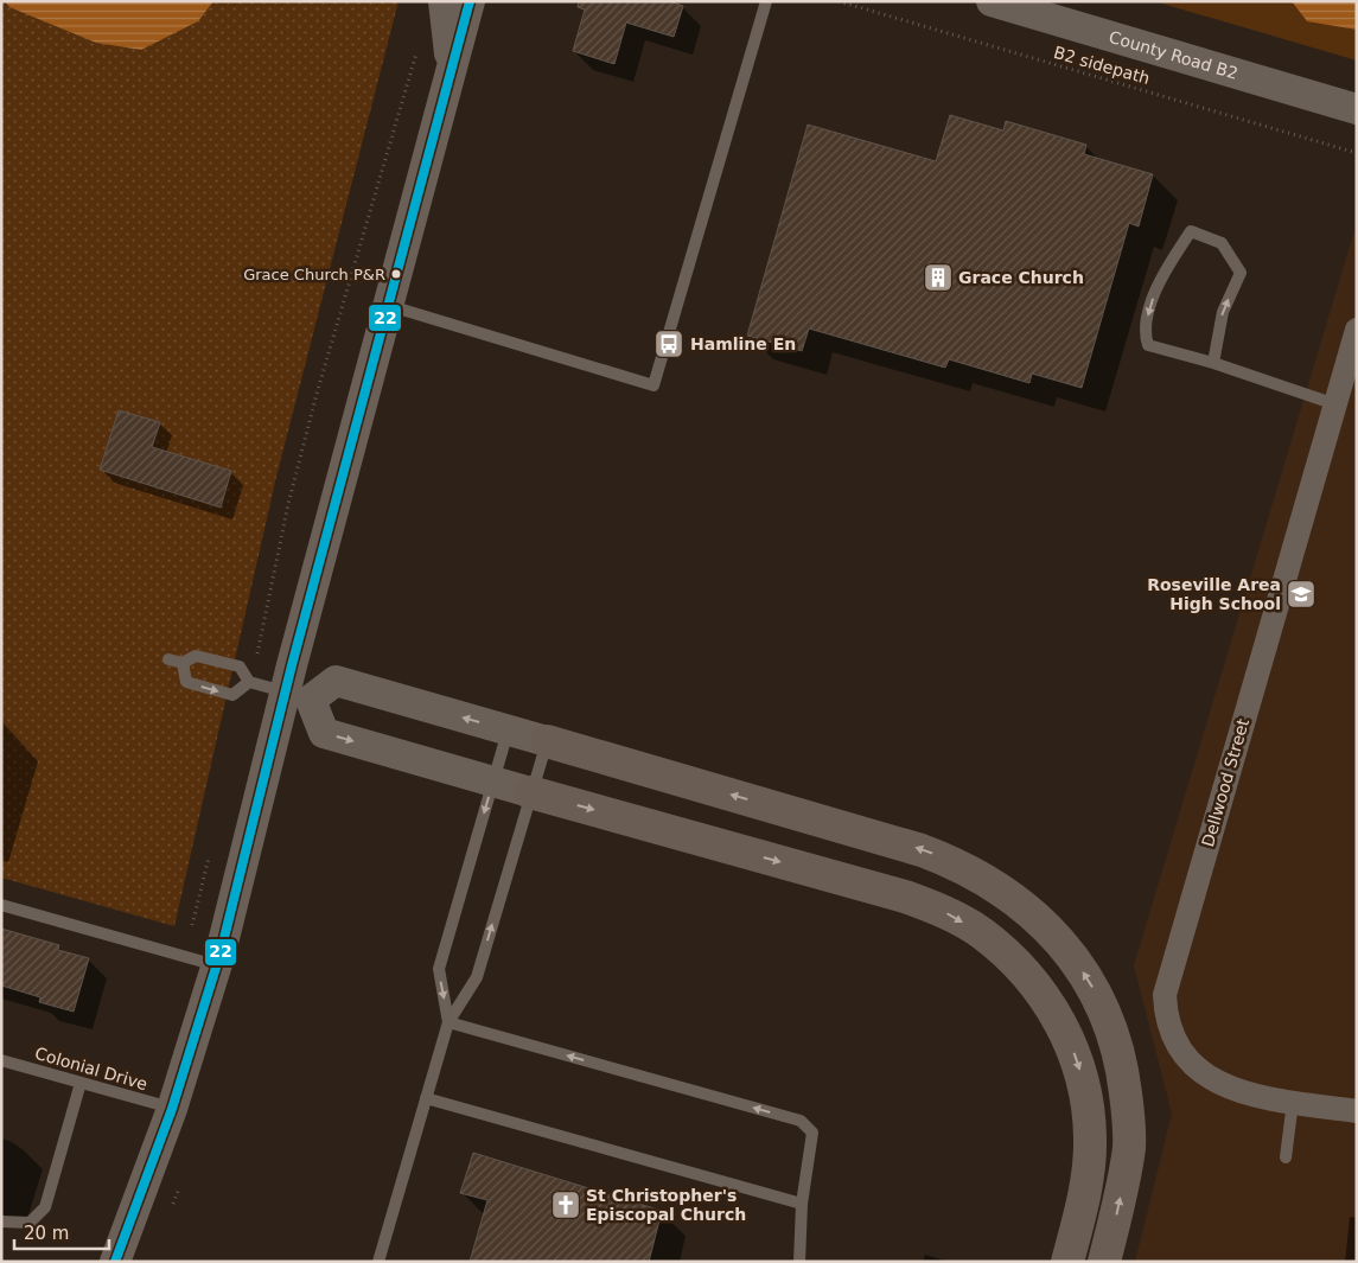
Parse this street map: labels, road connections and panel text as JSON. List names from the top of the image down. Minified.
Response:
{"streets":{"street":["County Road B2","Dellwood Street"],"lane":["Colonial Drive"],"path":["B2 sidepath"]},"places":{"other":["Grace Church P&R"],"building":["Grace Church"],"bus stop":["Hamline En"],"school or university":["Roseville Area High School"],"church":["St Christopher's Episcopal Church"]},"lines":["transit line 22"],"scale_bar":"20 m"}
